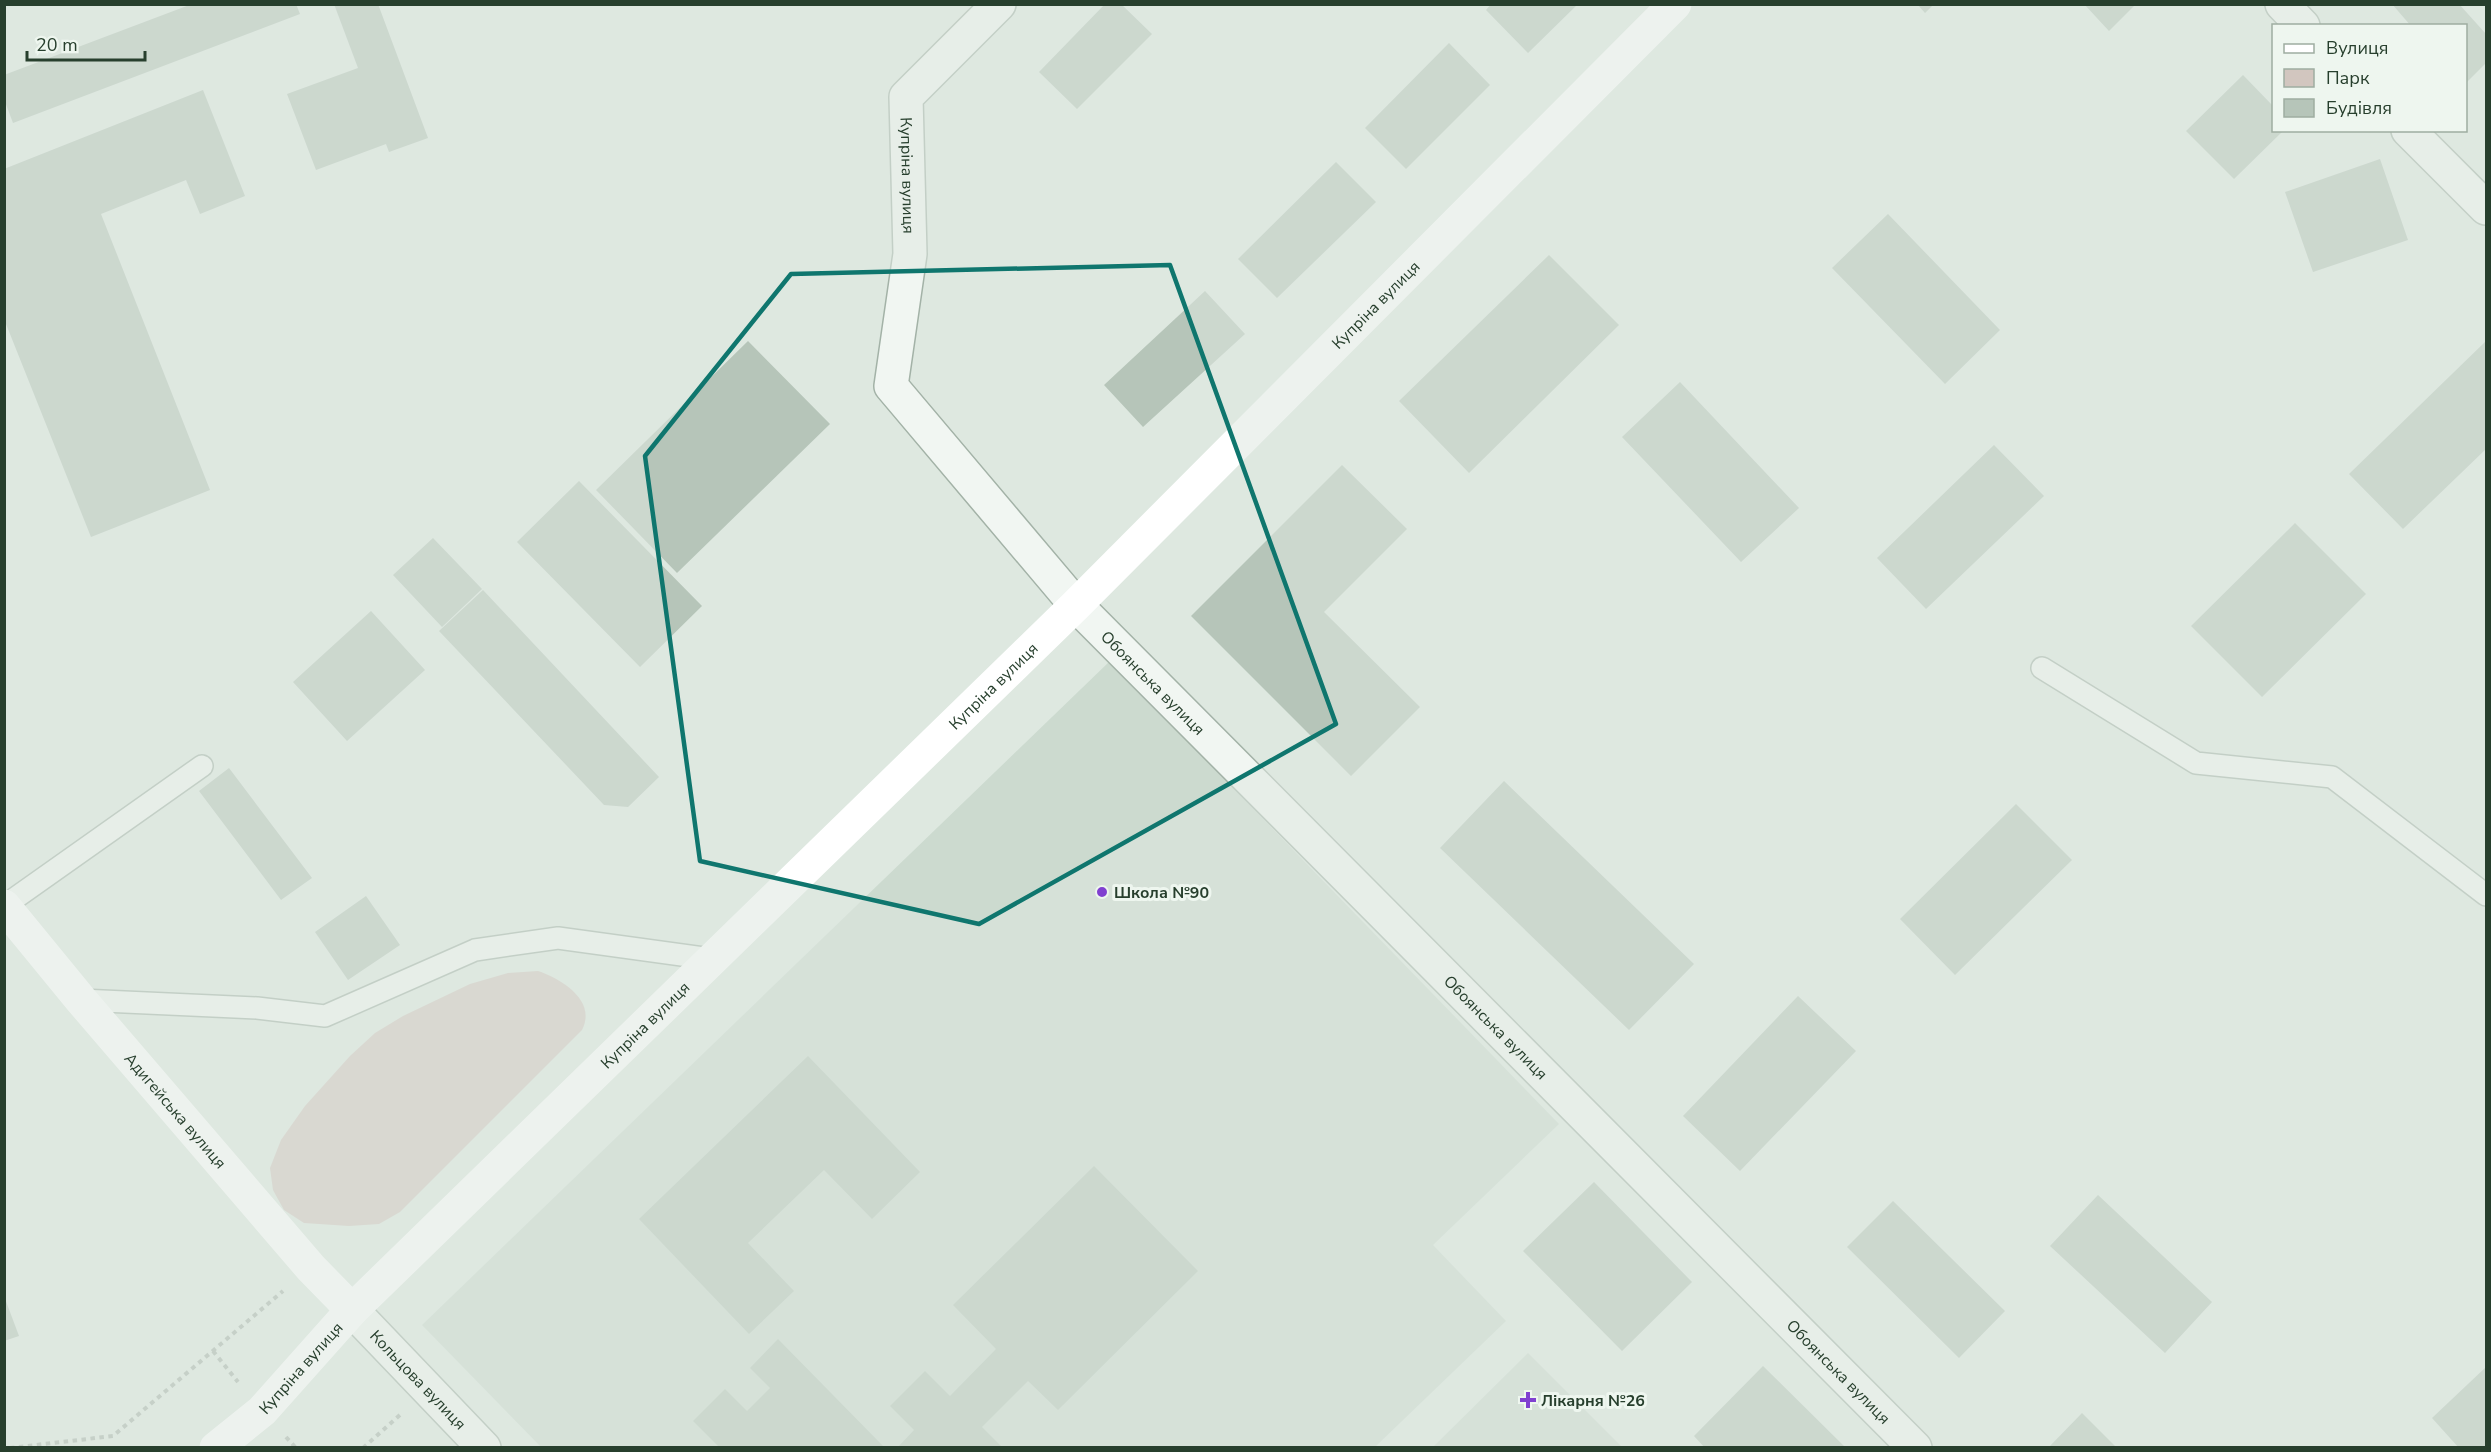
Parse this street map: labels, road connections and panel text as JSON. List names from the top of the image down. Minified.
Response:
{"streets":{"main road":["Купріна вулиця","Адигейська вулиця"],"street":["Обоянська вулиця","Кольцова вулиця"]},"crossings":[["Купріна вулиця","Обоянська вулиця"],["Купріна вулиця","Адигейська вулиця"],["Купріна вулиця","Кольцова вулиця"],["Адигейська вулиця","Кольцова вулиця"]],"places":{"other":["Школа №90"],"health":["Лікарня №26"]},"legend":["Вулиця","Парк","Будівля"],"scale_bar":"20 m"}
